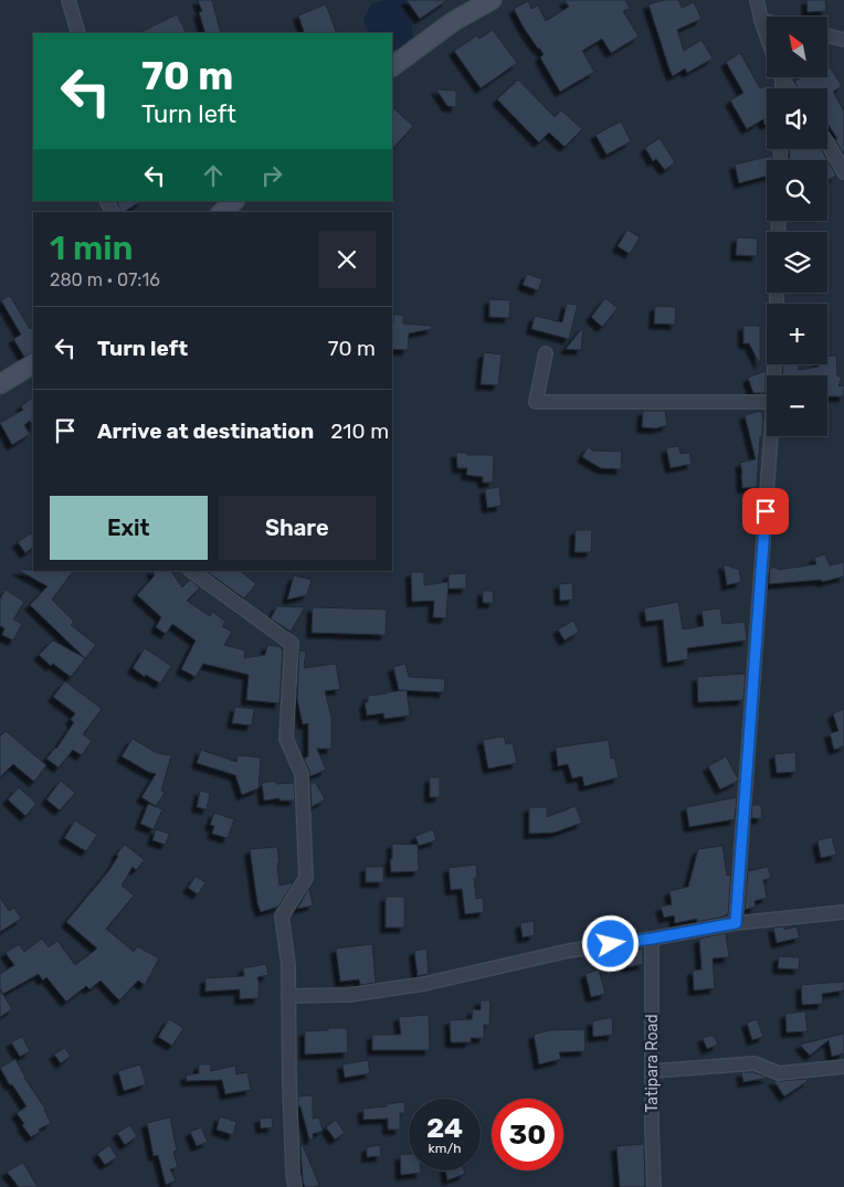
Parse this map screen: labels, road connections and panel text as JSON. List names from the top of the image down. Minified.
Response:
{"streets":{"street":["Tatipara Road"]},"north":"top left","page":{"map_buttons":["+","−"],"turn":["70 m","Turn left"],"heading":["1 min","280 m · 07:16"],"list":[{"name":"Turn left","value":"70 m"},{"name":"Arrive at destination","value":"210 m"}],"buttons":["Exit","Share"],"speed":"24 km/h","limit":"30"}}
